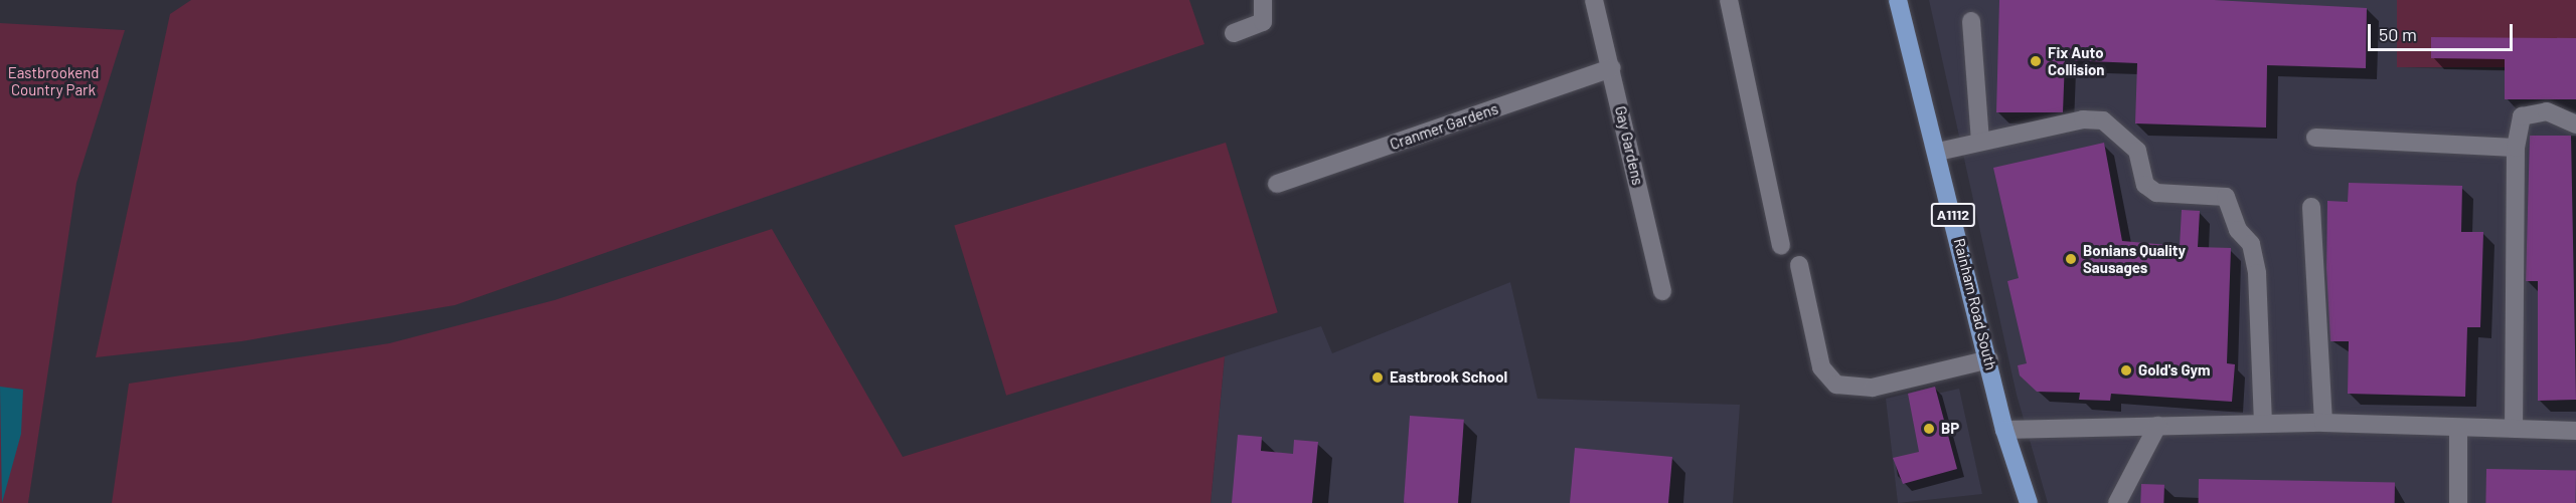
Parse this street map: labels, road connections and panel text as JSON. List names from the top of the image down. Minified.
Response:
{"streets":{"main road":["A1112","Rainham Road South"],"street":["Cranmer Gardens","Gay Gardens"]},"crossings":[["Cranmer Gardens","Gay Gardens"]],"parks":["Eastbrookend Country Park"],"places":["Fix Auto Collision","Bonians Quality Sausages","Gold's Gym","Eastbrook School","BP"],"scale_bar":"50 m"}
